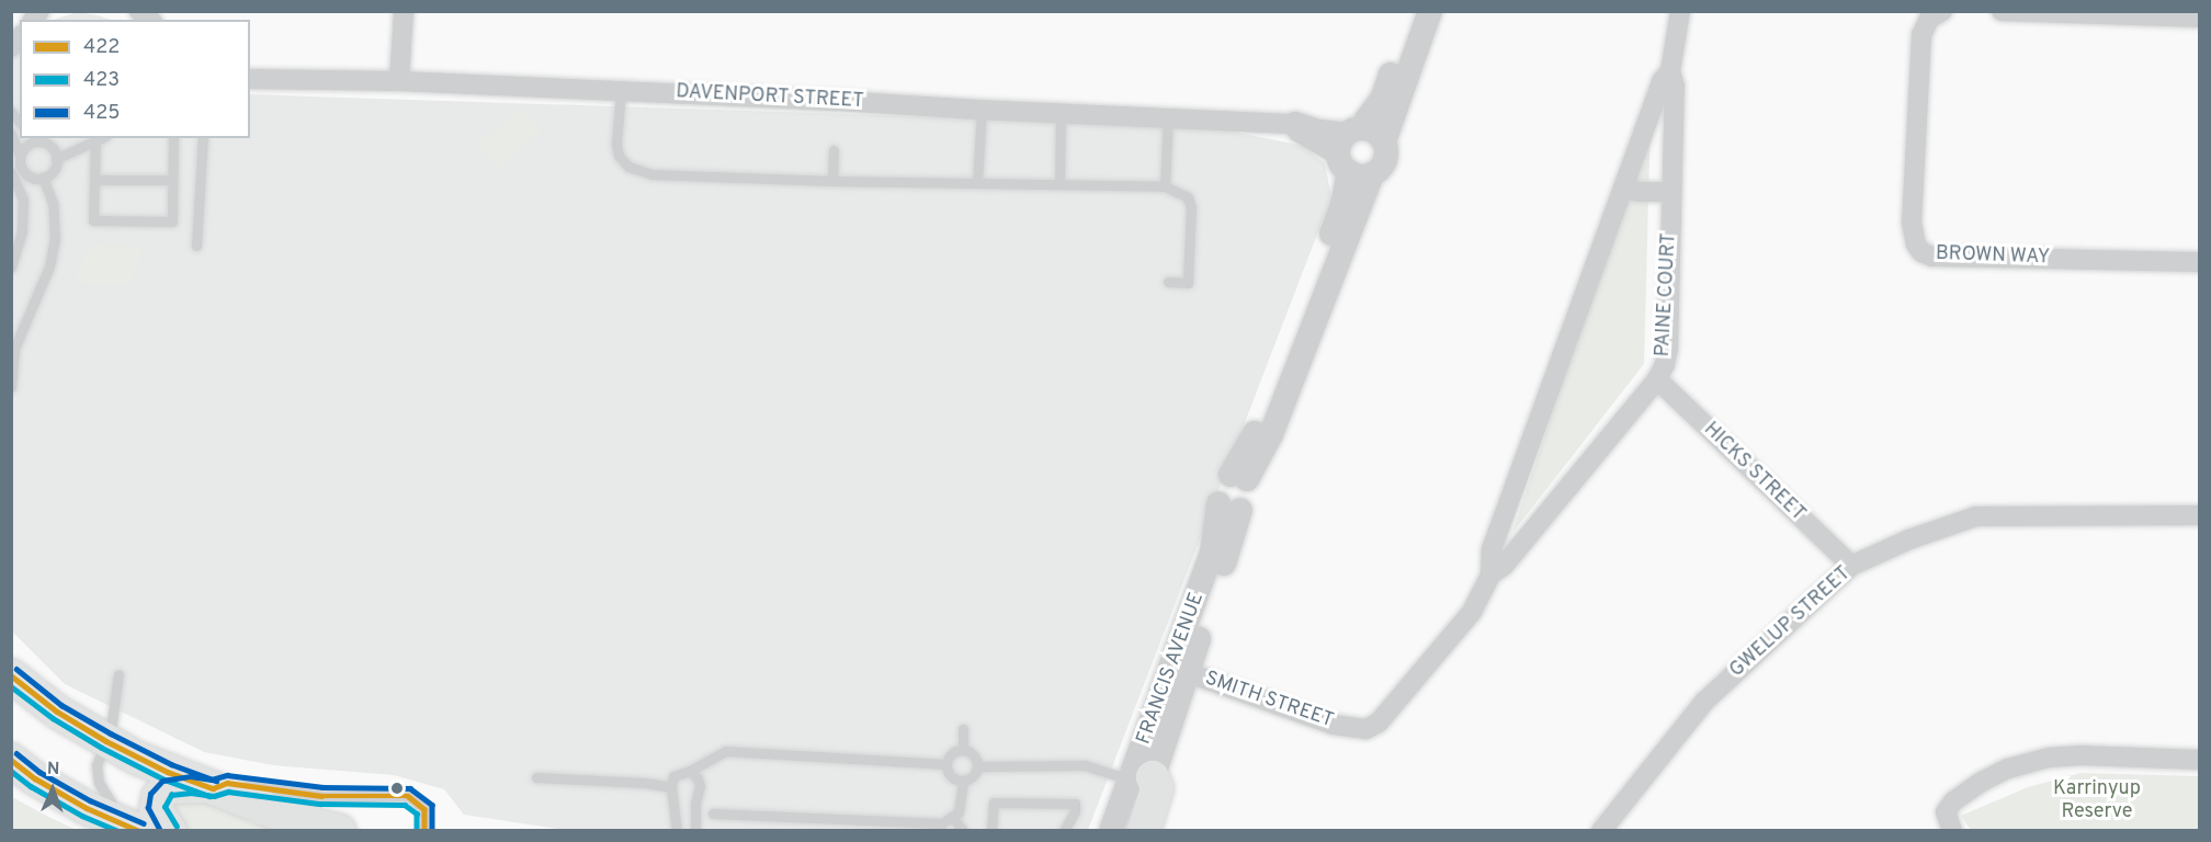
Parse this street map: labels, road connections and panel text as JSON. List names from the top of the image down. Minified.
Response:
{"streets":{"street":["DAVENPORT STREET","BROWN WAY","PAINE COURT","HICKS STREET","GWELUP STREET","FRANCIS AVENUE","SMITH STREET"]},"crossings":[["DAVENPORT STREET","FRANCIS AVENUE"],["PAINE COURT","HICKS STREET"],["PAINE COURT","SMITH STREET"],["HICKS STREET","GWELUP STREET"],["FRANCIS AVENUE","SMITH STREET"]],"parks":["Karrinyup Reserve"],"lines":["transit line 425","transit line 422","transit line 423"],"legend":["422","423","425"],"north":"top"}
